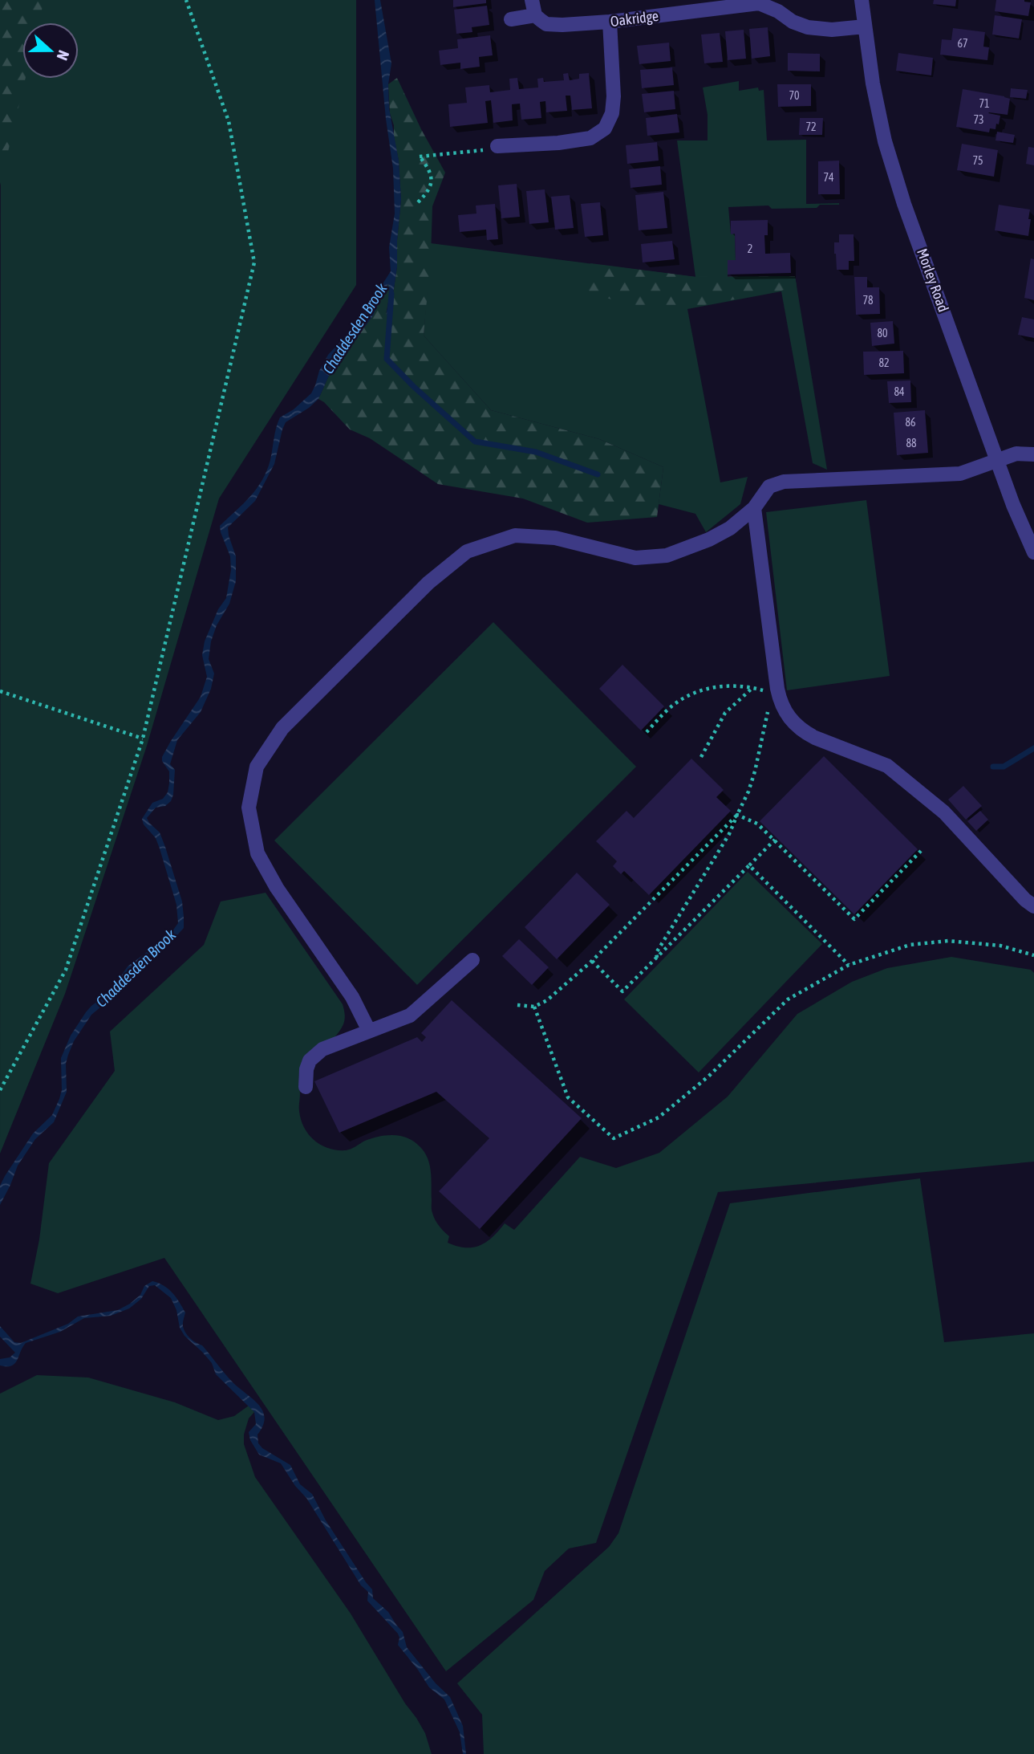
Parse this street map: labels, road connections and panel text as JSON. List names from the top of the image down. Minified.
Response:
{"streets":{"street":["Oakridge","Morley Road"]},"crossings":[["Oakridge","Morley Road"]],"water":["Chaddesden Brook"],"house_numbers":["67","70","71","73","72","75","74","2","78","80","82","84","86","88"],"north":"right"}
